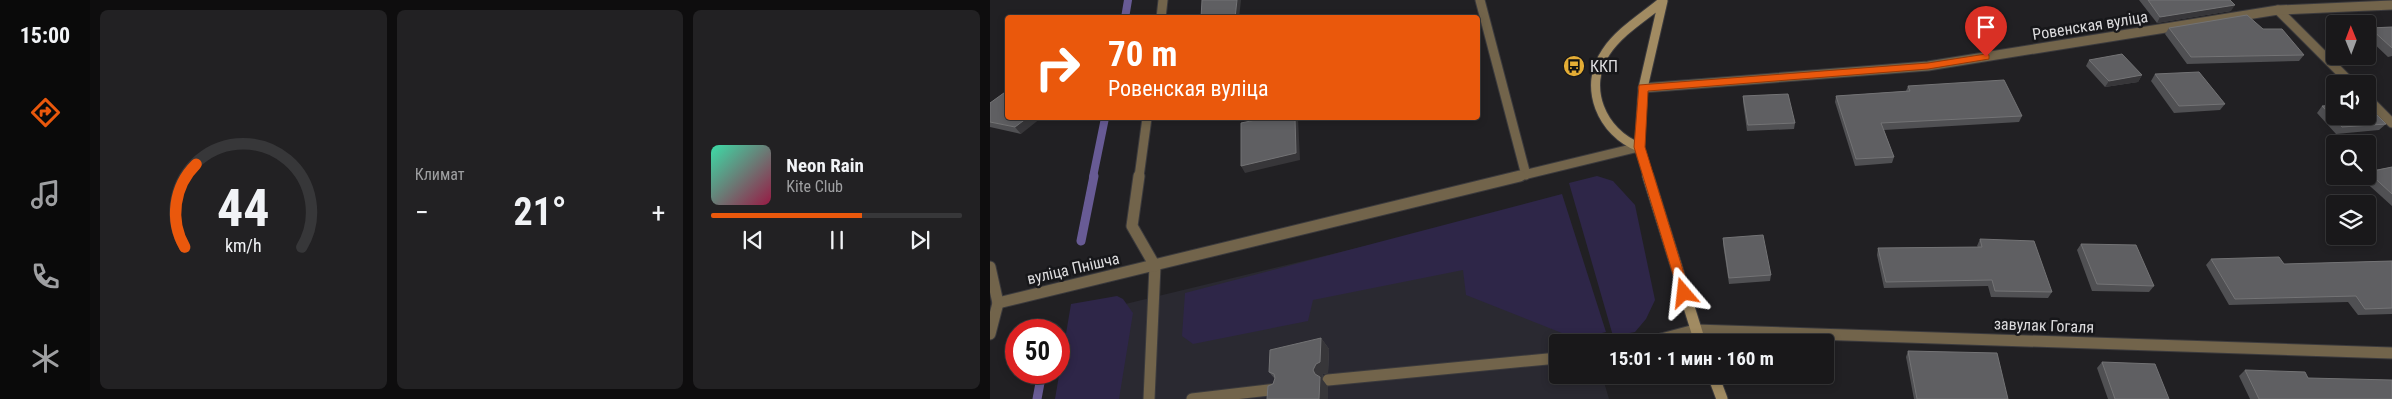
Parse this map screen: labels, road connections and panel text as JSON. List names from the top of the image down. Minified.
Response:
{"streets":{"street":["Ровенская вуліца","вуліца Пнішча","завулак Гогаля"]},"places":{"bus stop":["ККП"]},"north":"top","page":{"tabs":"15:00","tile":"Климат","turn":["70 m","Ровенская вуліца"],"song":["Neon Rain","Kite Club"],"heat":["−","21°","+"],"limit":"50","trip":"15:01 · 1 мин · 160 m","gauge":["44","km/h"]}}
